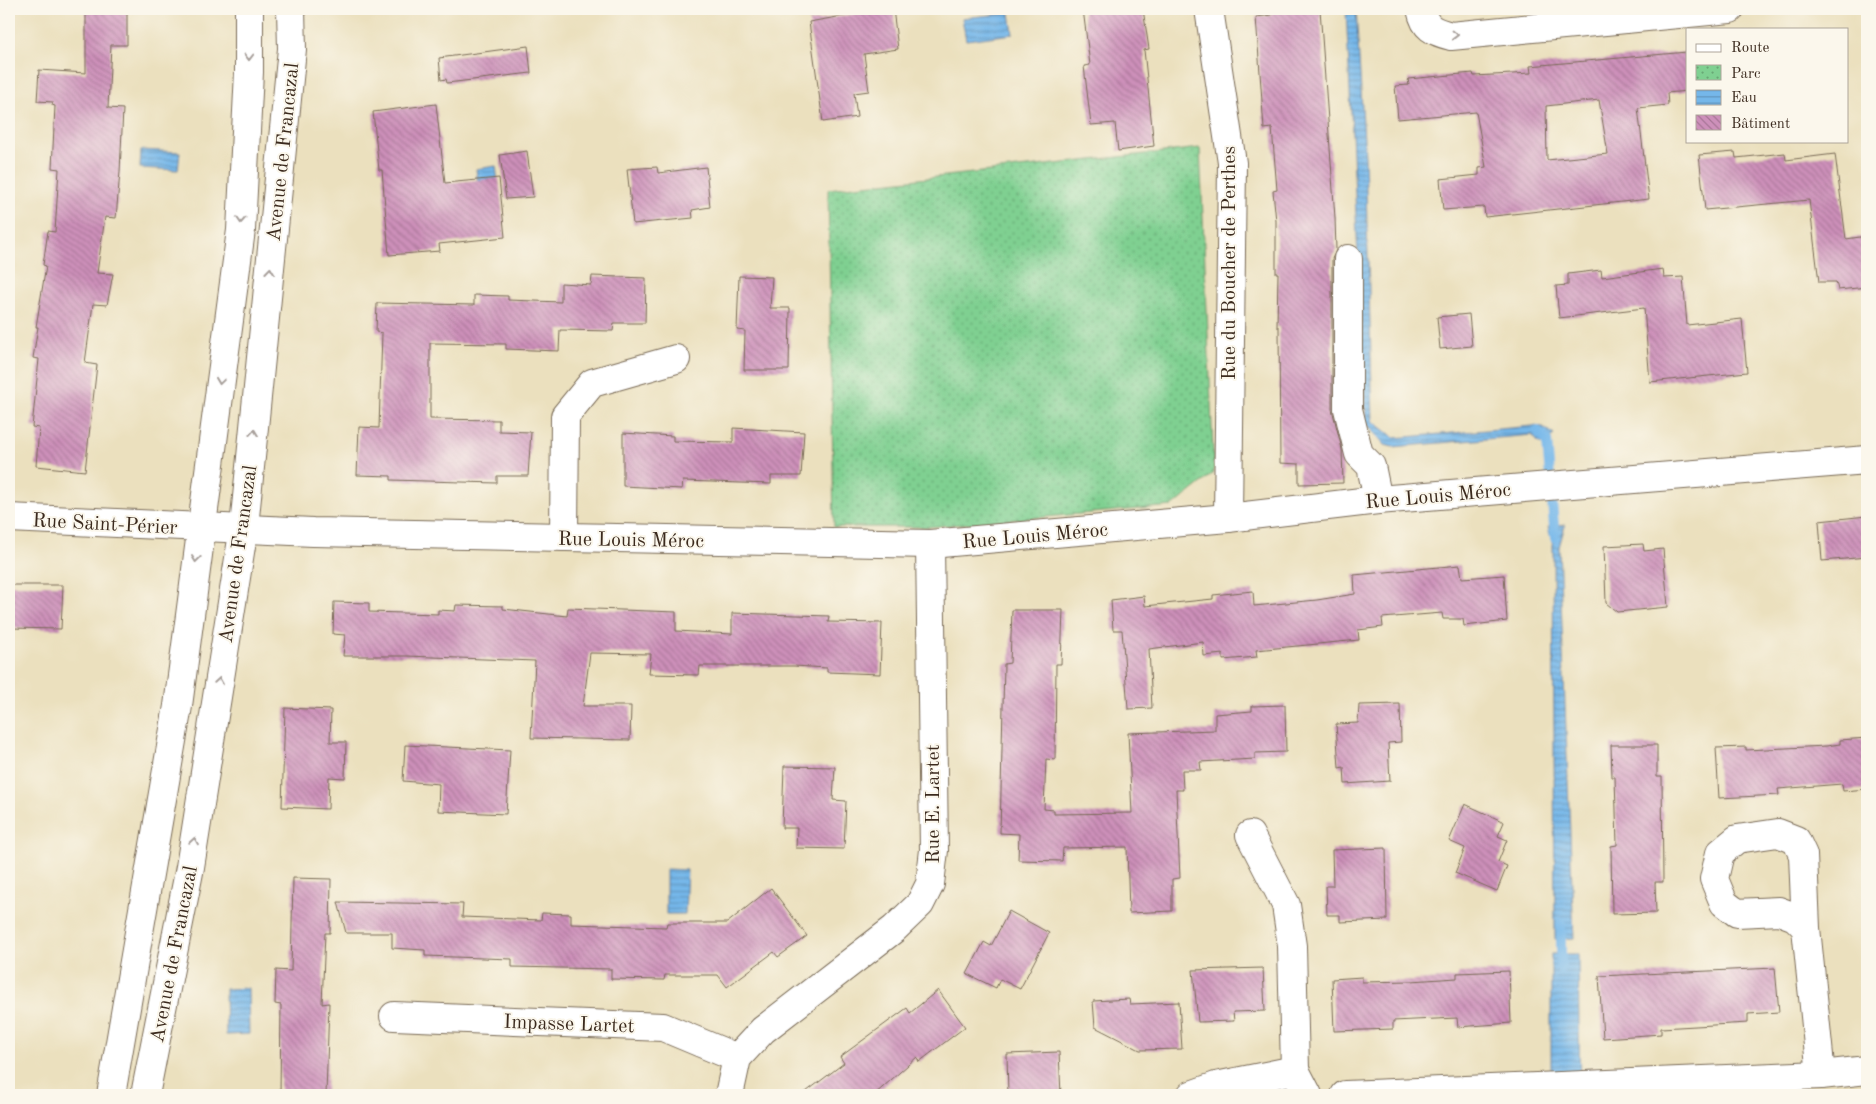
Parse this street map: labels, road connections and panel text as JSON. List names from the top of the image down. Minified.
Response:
{"streets":{"street":["Avenue de Francazal","Rue du Boucher de Perthes","Rue Louis Méroc","Rue Saint-Périer","Rue E. Lartet","Impasse Lartet"]},"crossings":[["Avenue de Francazal","Rue Louis Méroc"],["Avenue de Francazal","Rue Saint-Périer"],["Rue du Boucher de Perthes","Rue Louis Méroc"],["Rue Louis Méroc","Rue Saint-Périer"],["Rue Louis Méroc","Rue E. Lartet"],["Rue E. Lartet","Impasse Lartet"]],"legend":["Route","Parc","Eau","Bâtiment"]}
